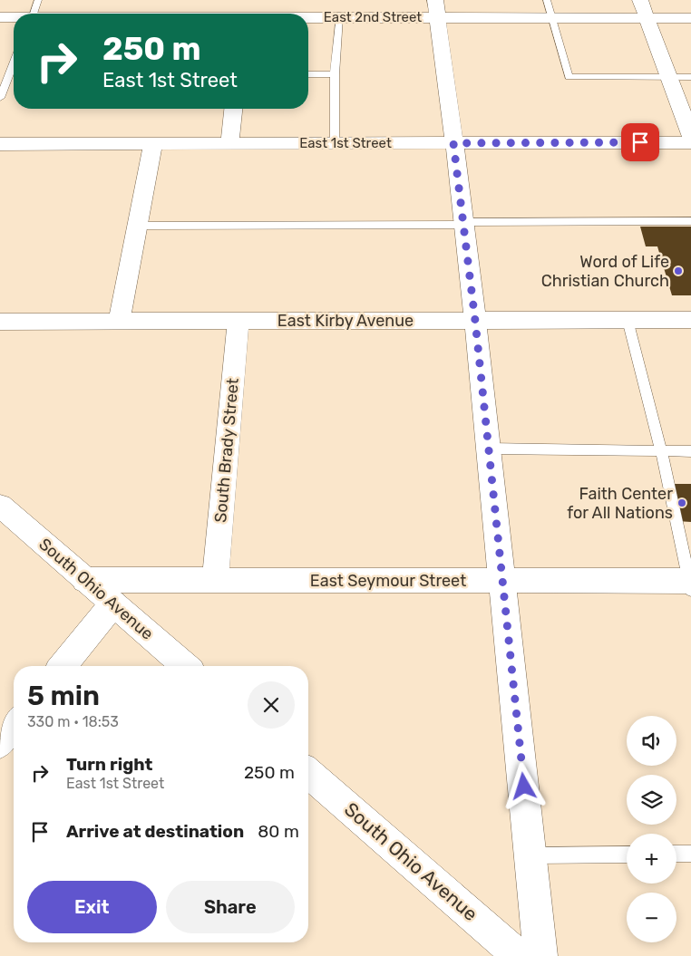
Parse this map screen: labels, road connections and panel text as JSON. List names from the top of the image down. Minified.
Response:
{"streets":{"street":["East 2nd Street","East 1st Street","East Kirby Avenue","South Brady Street","East Seymour Street","South Ohio Avenue"]},"crossings":[["East Kirby Avenue","South Brady Street"],["South Brady Street","East Seymour Street"],["East Seymour Street","South Ohio Avenue"]],"places":["Word of Life Christian Church","Faith Center for All Nations"],"page":{"turn":["250 m","East 1st Street"],"heading":["5 min","330 m · 18:53"],"map_buttons":["+","−"],"list":[{"name":"Turn right","note":"East 1st Street","value":"250 m"},{"name":"Arrive at destination","value":"80 m"}],"buttons":["Exit","Share"]}}
